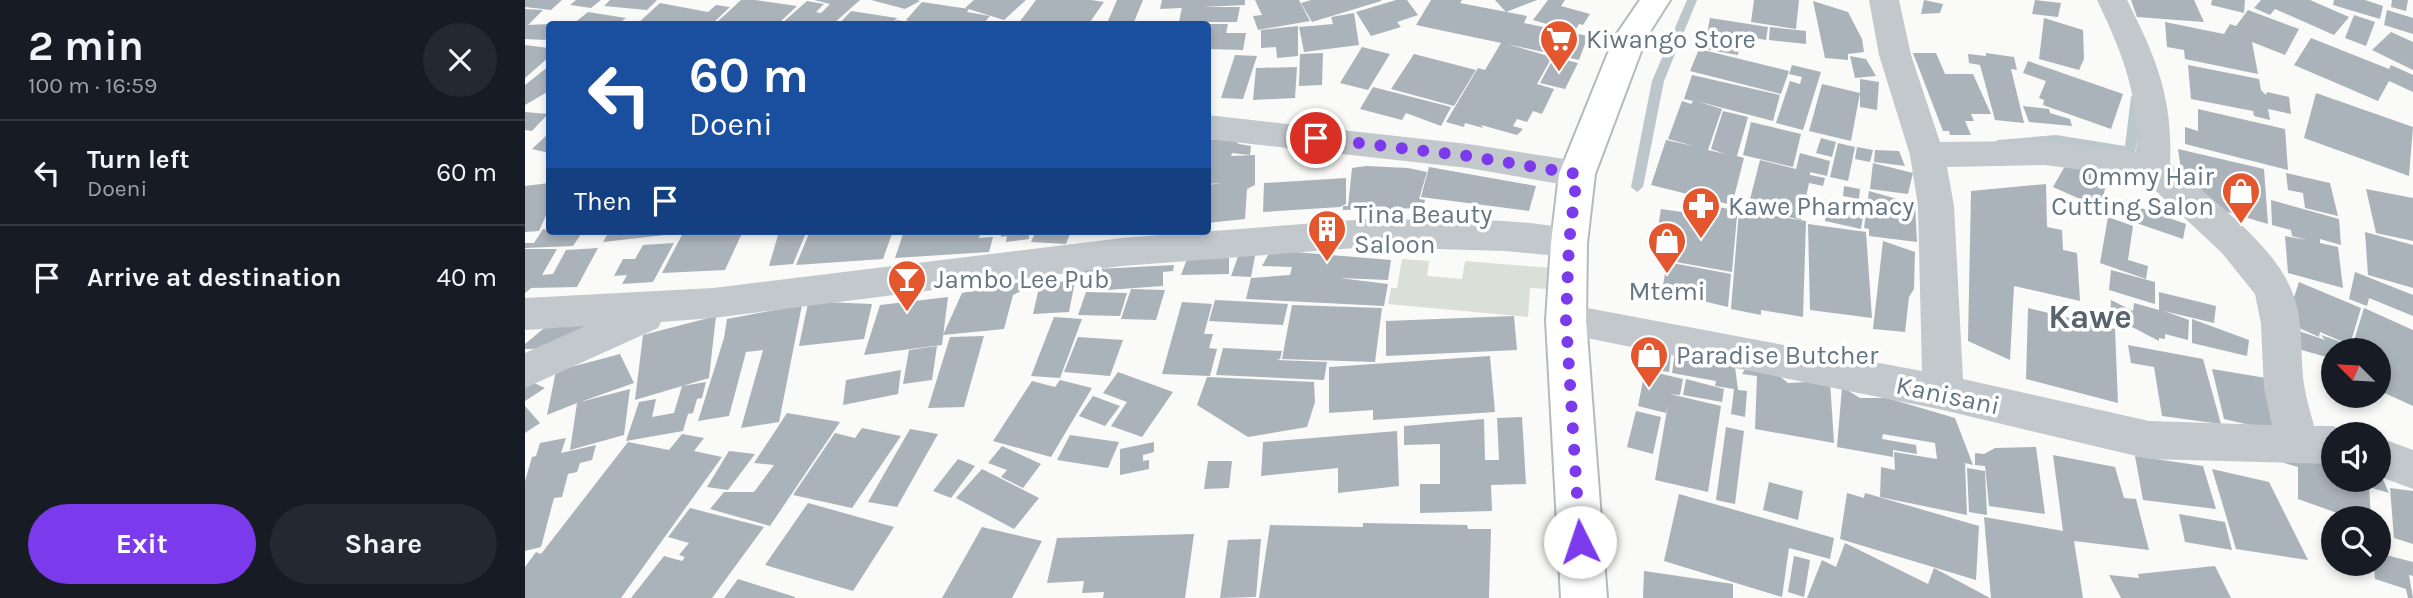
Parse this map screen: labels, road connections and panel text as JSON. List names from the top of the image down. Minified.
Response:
{"streets":{"street":["Kanisani"]},"districts":["Kawe"],"places":{"supermarket":["Kiwango Store"],"shop":["Ommy Hair Cutting Salon","Mtemi","Paradise Butcher"],"pharmacy":["Kawe Pharmacy"],"building":["Tina Beauty Saloon"],"bar":["Jambo Lee Pub"]},"north":"top left","page":{"heading":["2 min","100 m · 16:59"],"turn":["60 m","Doeni"],"list":[{"name":"Turn left","note":"Doeni","value":"60 m"},{"name":"Arrive at destination","value":"40 m"}],"then":"Then","buttons":["Exit","Share"]}}
